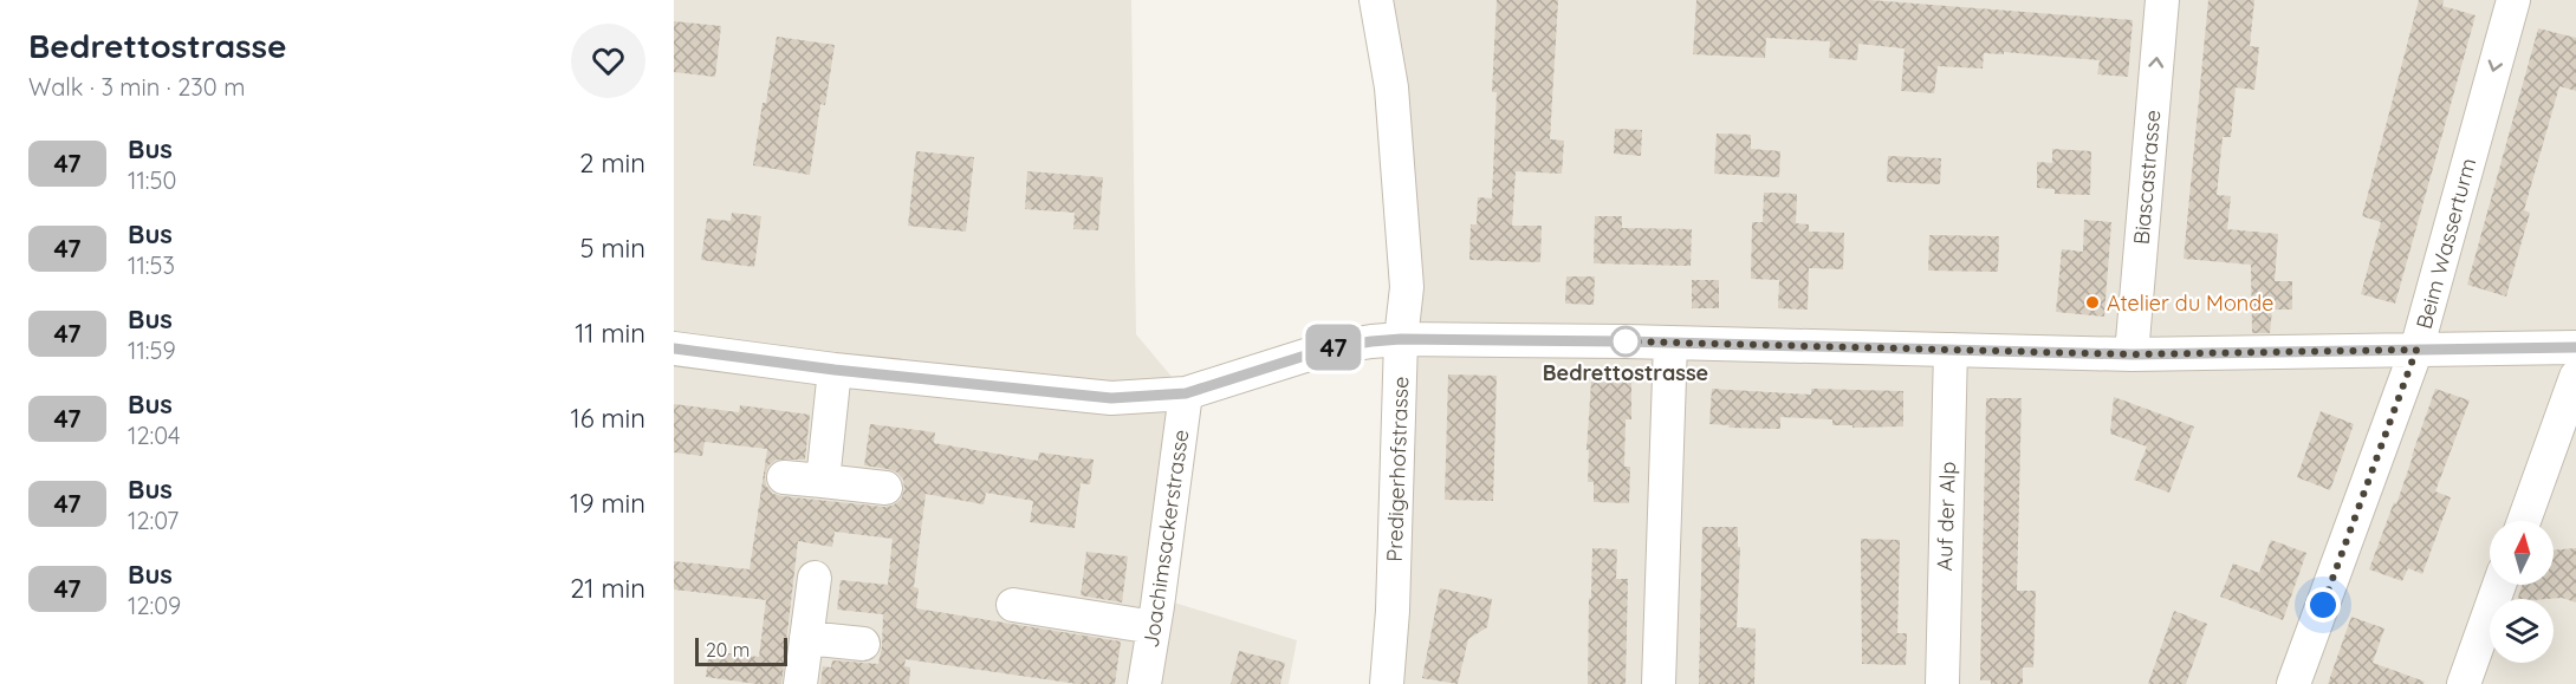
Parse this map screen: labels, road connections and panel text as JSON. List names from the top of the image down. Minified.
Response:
{"streets":{"street":["Biascastrasse","Beim Wasserturm","Predigerhofstrasse","Auf der Alp","Joachimsackerstrasse"]},"one_way":["Biascastrasse","Beim Wasserturm"],"places":["Atelier du Monde","Bedrettostrasse"],"lines":["bus line 47"],"scale_bar":"20 m","north":"top","page":{"heading":["Bedrettostrasse","Walk · 3 min · 230 m"],"on_map":"47","list":[{"mark":"47","name":"Bus","note":"11:50","value":"2 min"},{"mark":"47","name":"Bus","note":"11:53","value":"5 min"},{"mark":"47","name":"Bus","note":"11:59","value":"11 min"},{"mark":"47","name":"Bus","note":"12:04","value":"16 min"},{"mark":"47","name":"Bus","note":"12:07","value":"19 min"},{"mark":"47","name":"Bus","note":"12:09","value":"21 min"}],"scale":"20 m"}}
